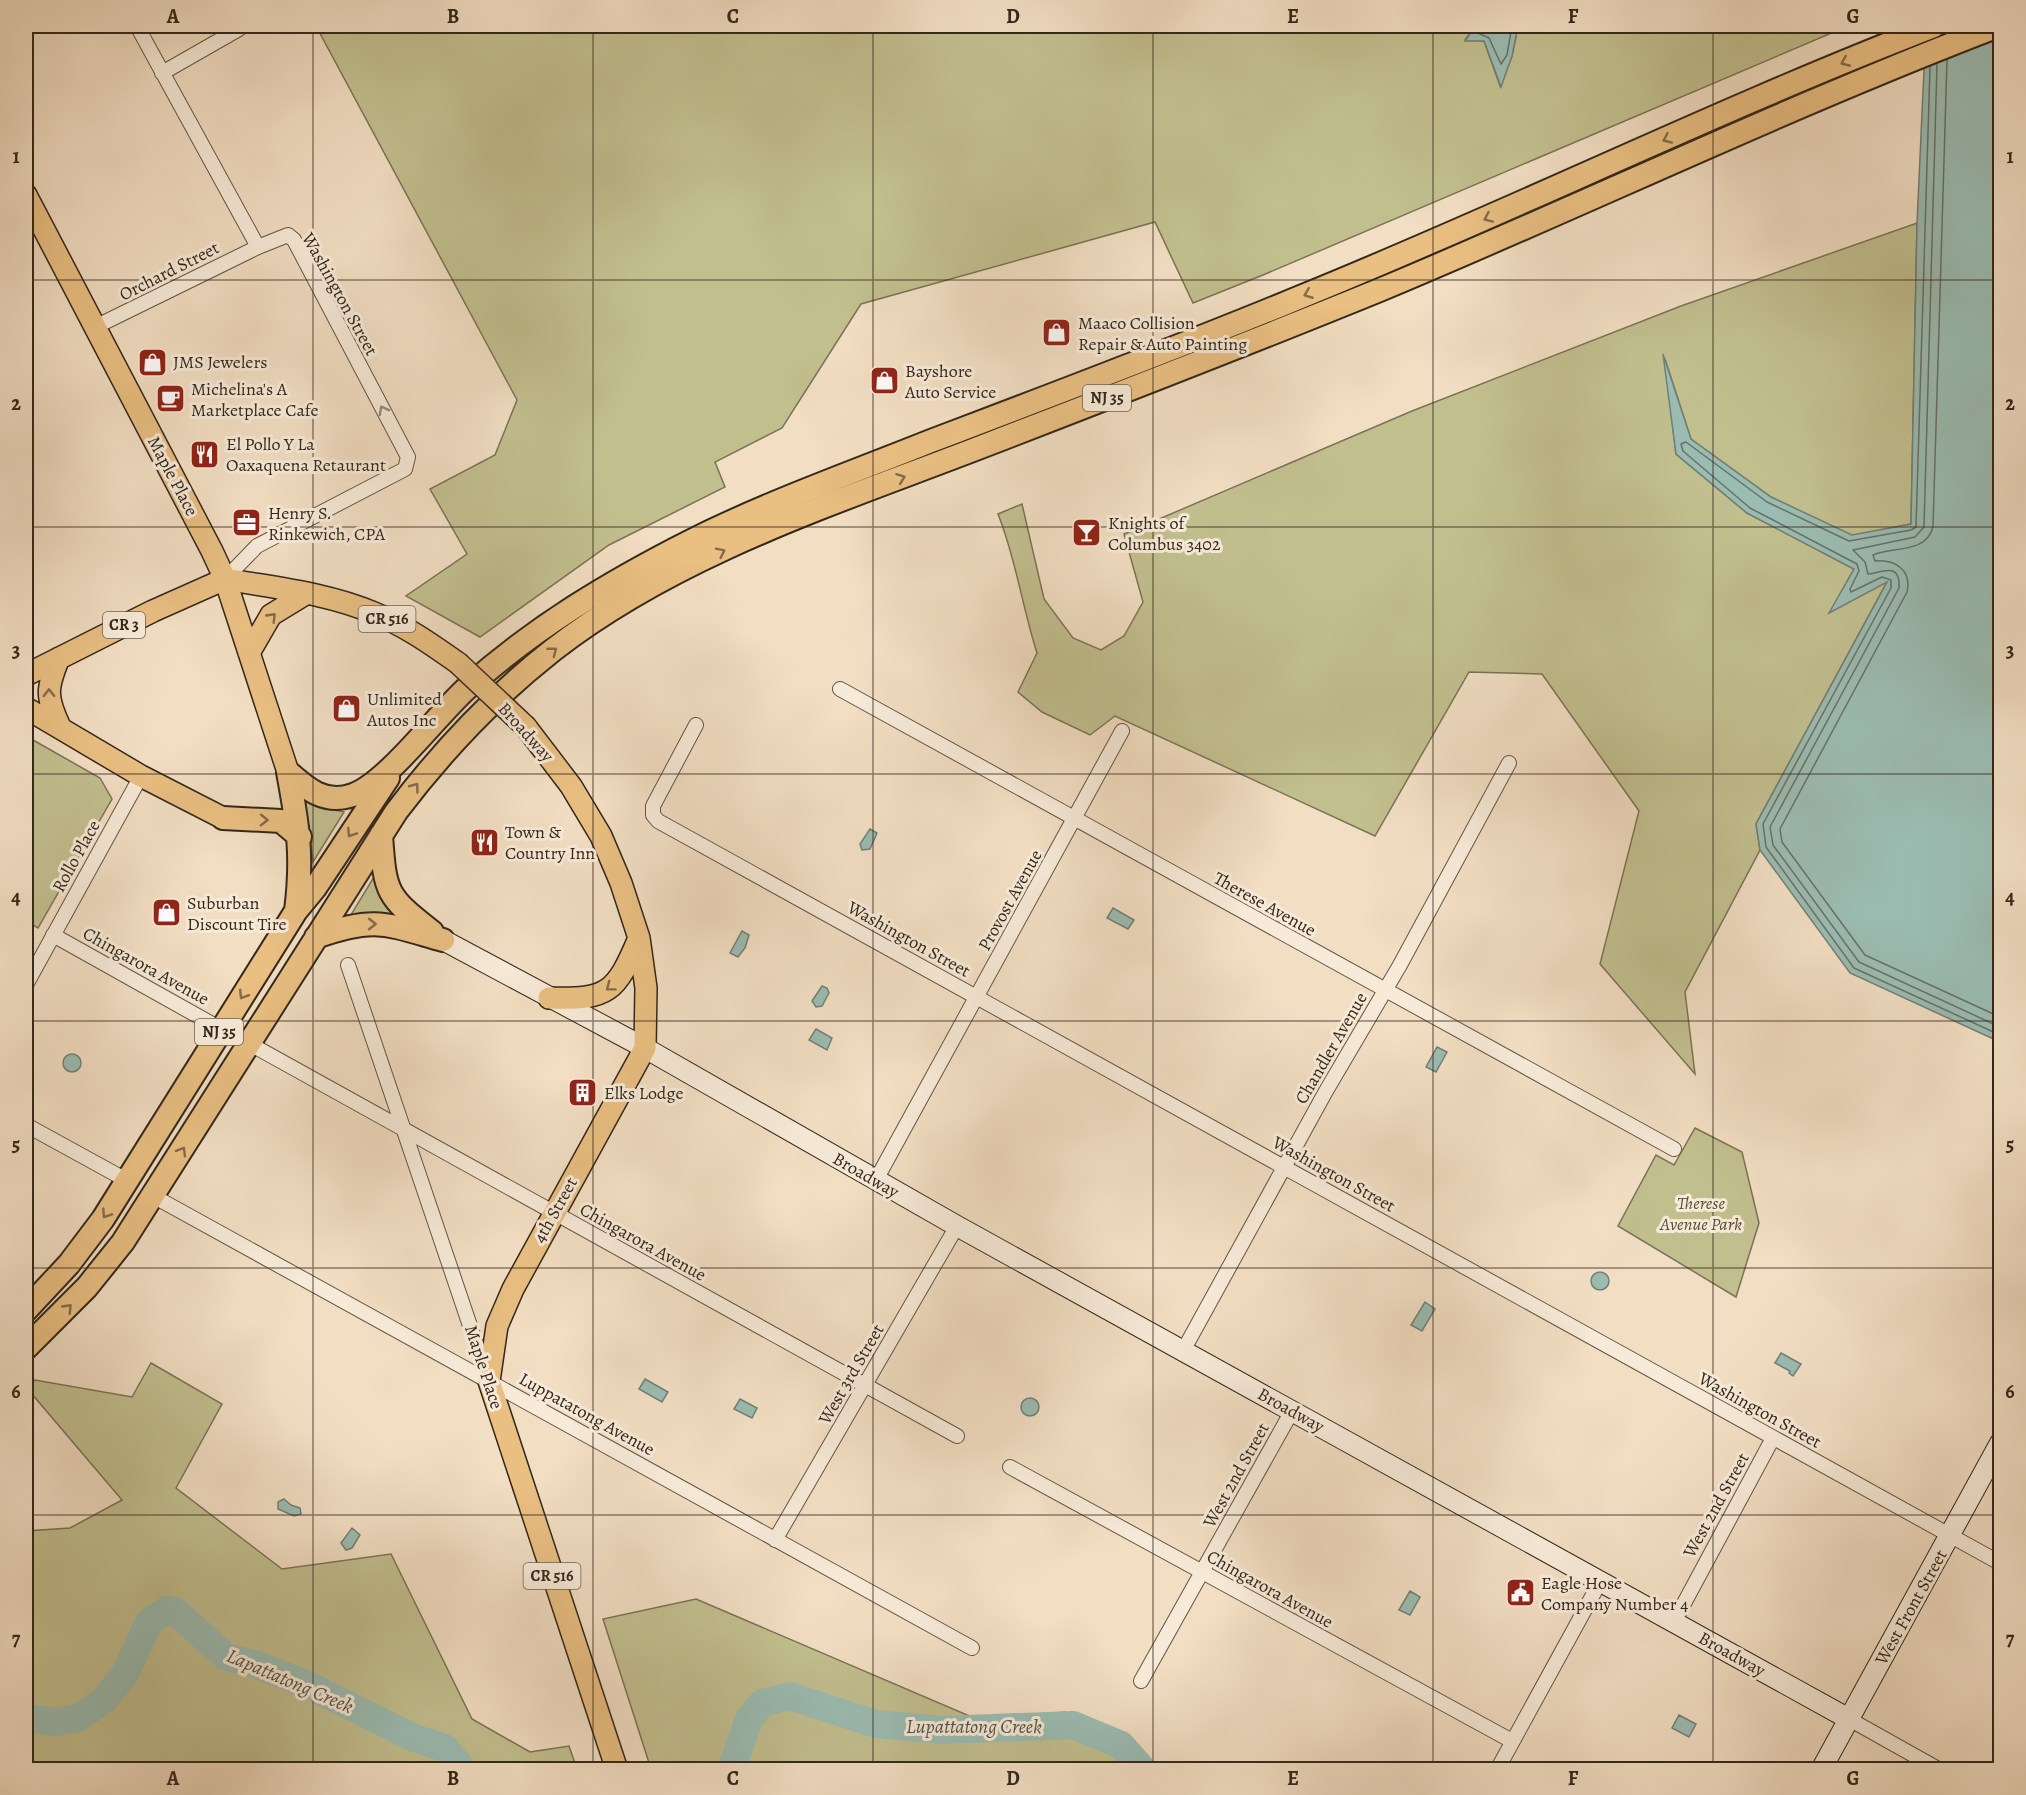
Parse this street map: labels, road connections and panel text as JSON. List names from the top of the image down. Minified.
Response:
{"streets":{"highway":["NJ 35"],"main road":["Maple Place","CR 516","CR 3","Broadway","4th Street","West Front Street"],"street":["Orchard Street","Washington Street","Rollo Place","Provost Avenue","Therese Avenue","Chingarora Avenue","Chandler Avenue","West 3rd Street","Luppatatong Avenue","West 2nd Street"]},"crossings":[["Orchard Street","Washington Street"],["Orchard Street","Maple Place"],["Washington Street","Maple Place"],["Washington Street","CR 3"],["Washington Street","Broadway"],["Washington Street","Provost Avenue"],["Washington Street","Chandler Avenue"],["Washington Street","West 2nd Street"],["Washington Street","West Front Street"],["NJ 35","Chingarora Avenue"],["NJ 35","Luppatatong Avenue"],["Maple Place","CR 3"],["Maple Place","Broadway"],["Maple Place","Chingarora Avenue"],["Maple Place","4th Street"],["Maple Place","Luppatatong Avenue"],["CR 3","Broadway"],["Broadway","Provost Avenue"],["Broadway","Chandler Avenue"],["Broadway","4th Street"],["Broadway","West 3rd Street"],["Broadway","West 2nd Street"],["Broadway","West Front Street"],["Rollo Place","Chingarora Avenue"],["Provost Avenue","Therese Avenue"],["Therese Avenue","Chandler Avenue"],["Chingarora Avenue","4th Street"],["Chingarora Avenue","West 3rd Street"],["Chingarora Avenue","West 2nd Street"],["4th Street","Luppatatong Avenue"],["West 3rd Street","Luppatatong Avenue"]],"water":["Lapattatong Creek","Lupattatong Creek"],"parks":["Therese Avenue Park"],"places":{"shop":["Maaco Collision Repair & Auto Painting","JMS Jewelers","Bayshore Auto Service","Unlimited Autos Inc","Suburban Discount Tire"],"cafe":["Michelina's A Marketplace Cafe"],"restaurant":["El Pollo Y La Oaxaquena Retaurant","Town & Country Inn"],"office":["Henry S. Rinkewich, CPA"],"bar":["Knights of Columbus 3402"],"building":["Elks Lodge"],"public building":["Eagle Hose Company Number 4"]},"grid":{"columns":["A","B","C","D","E","F","G"],"rows":["1","2","3","4","5","6","7"]}}
